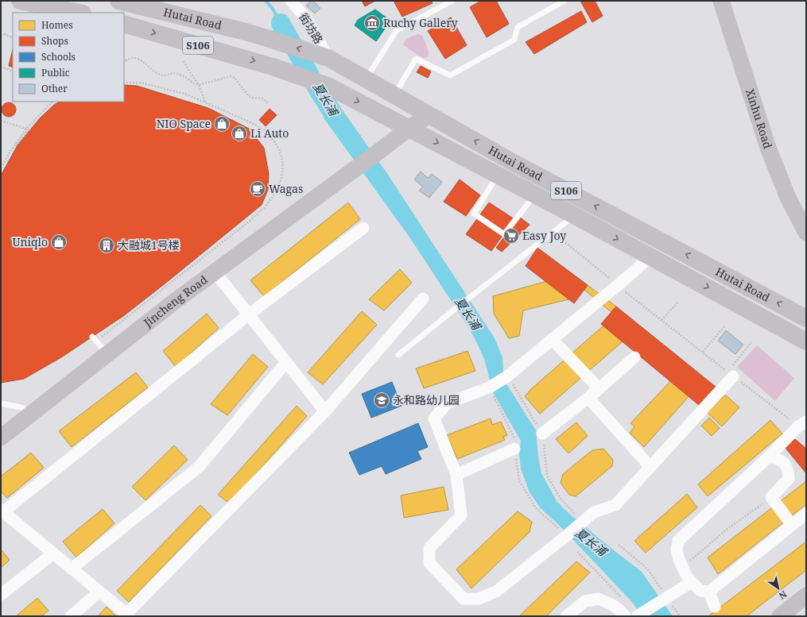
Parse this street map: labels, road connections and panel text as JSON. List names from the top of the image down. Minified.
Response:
{"streets":{"main road":["Hutai Road","S106"],"street":["街坊路","Xinhu Road","Jincheng Road"]},"crossings":[["Hutai Road","街坊路"],["Hutai Road","Jincheng Road"]],"water":["夏长浦"],"places":{"museum":["Ruchy Gallery"],"shop":["NIO Space","Li Auto","Uniqlo"],"cafe":["Wagas"],"supermarket":["Easy Joy"],"building":["大融城1号楼"],"school or university":["永和路幼儿园"]},"legend":["Homes","Shops","Schools","Public","Other"],"north":"bottom right"}
